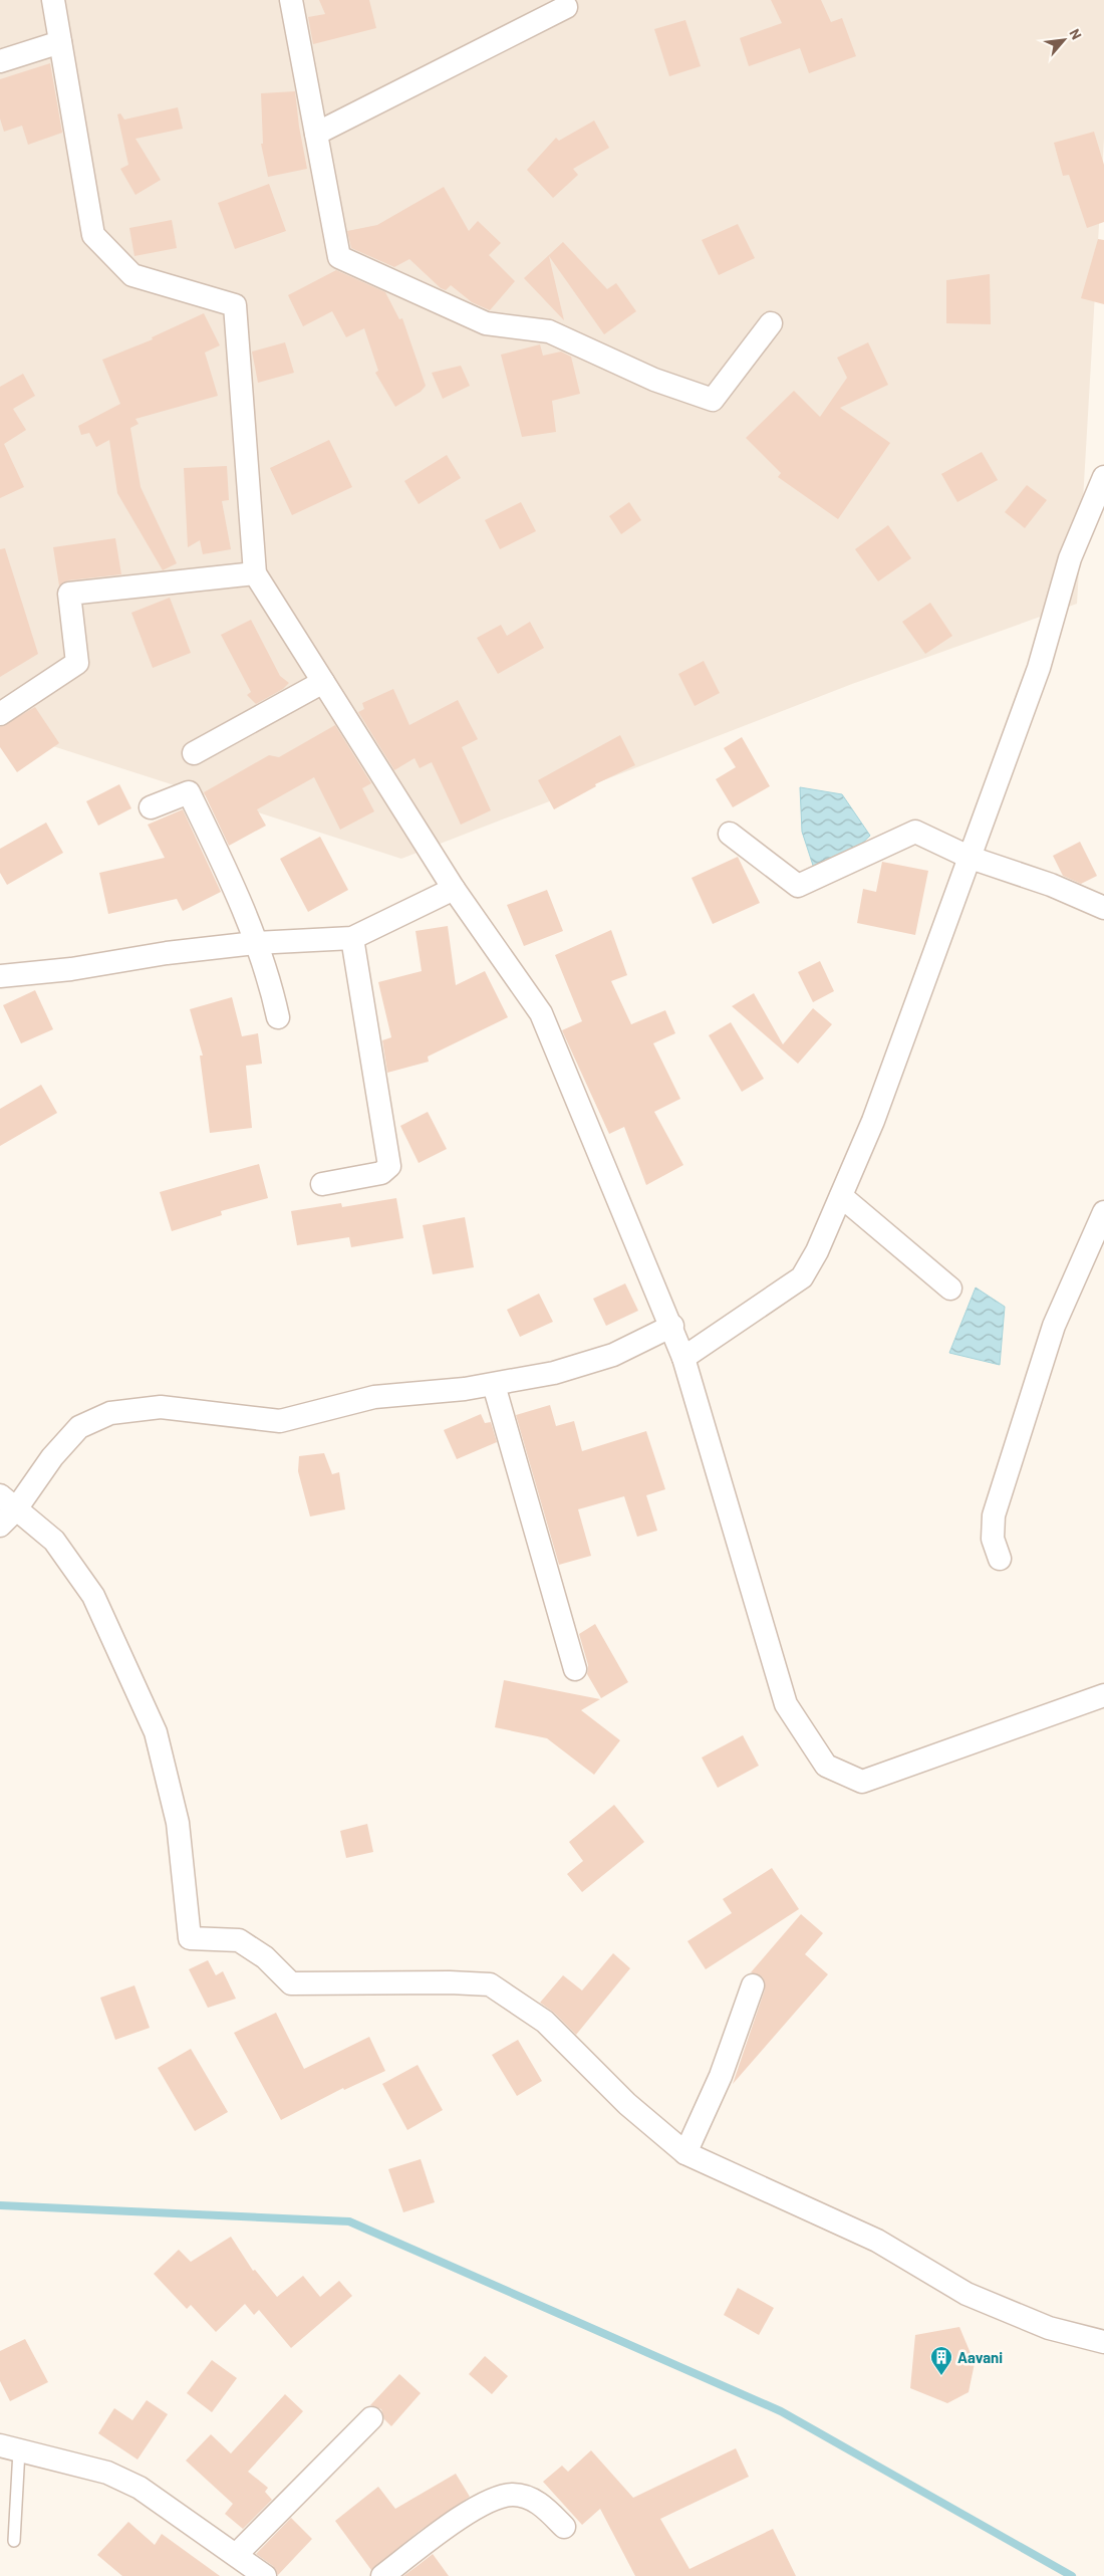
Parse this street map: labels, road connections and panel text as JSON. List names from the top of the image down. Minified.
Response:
{"places":{"building":["Aavani"]},"north":"top right"}
